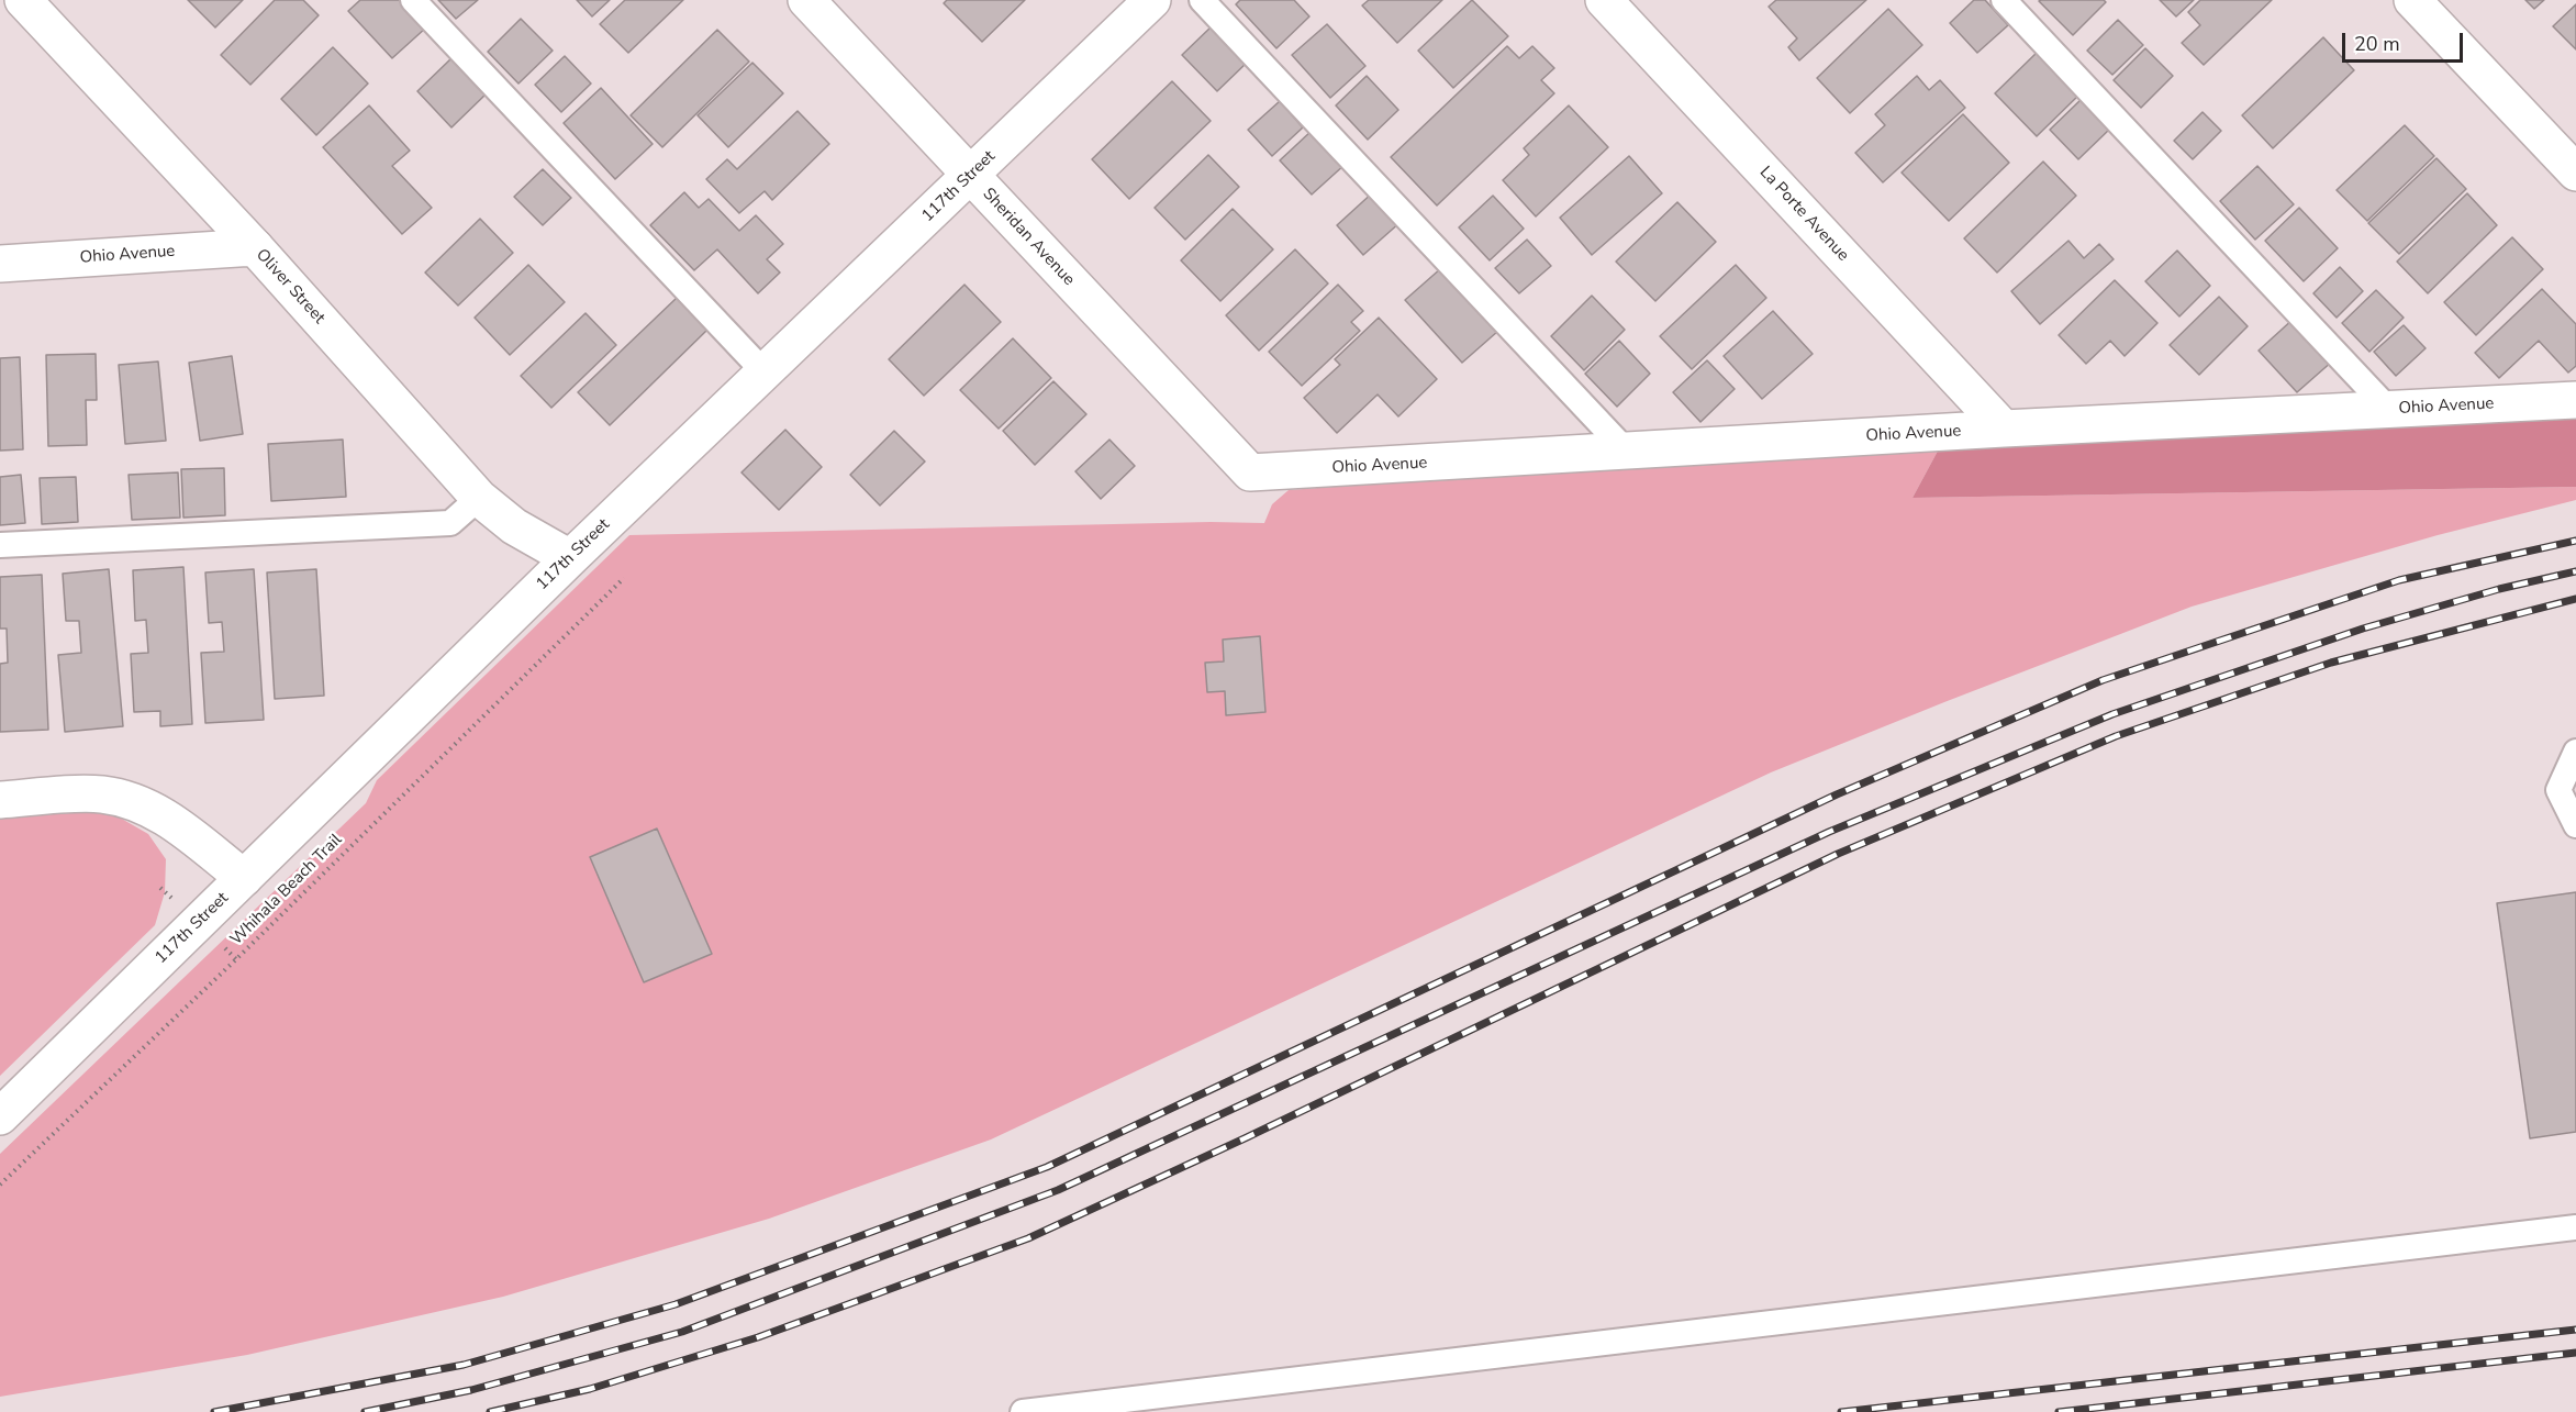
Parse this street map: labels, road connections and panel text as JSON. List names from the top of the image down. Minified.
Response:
{"streets":{"street":["117th Street","La Porte Avenue","Sheridan Avenue","Ohio Avenue","Oliver Street"],"path":["Whihala Beach Trail"]},"crossings":[["117th Street","Sheridan Avenue"],["117th Street","Oliver Street"],["La Porte Avenue","Ohio Avenue"],["Sheridan Avenue","Ohio Avenue"],["Ohio Avenue","Oliver Street"]],"scale_bar":"20 m"}
